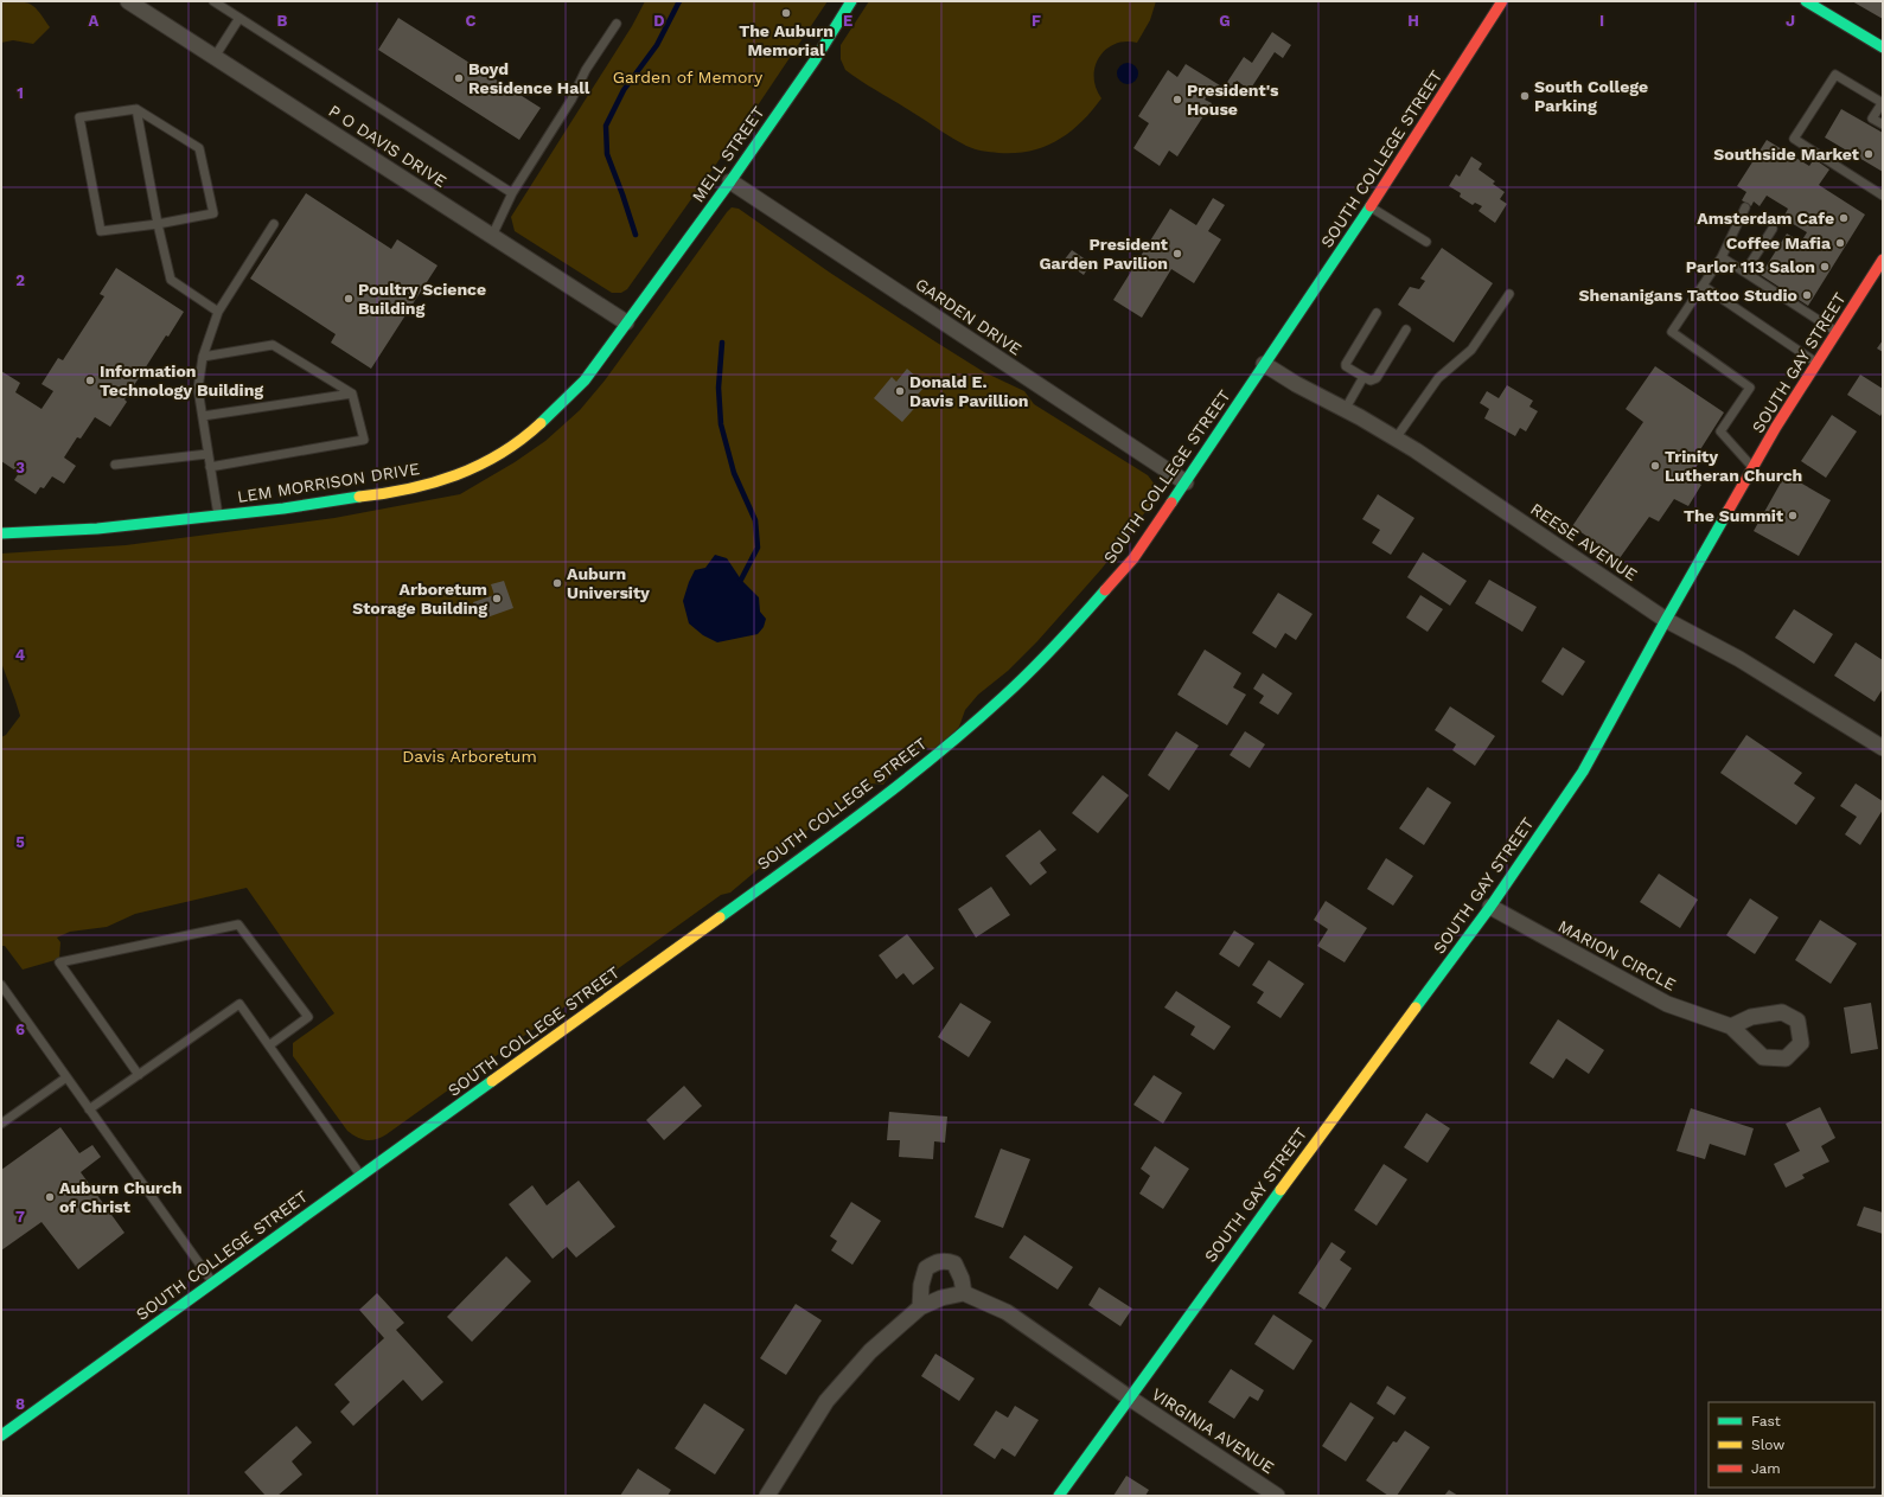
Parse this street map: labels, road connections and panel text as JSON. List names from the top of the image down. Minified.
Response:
{"streets":{"street":["P O DAVIS DRIVE","MELL STREET","SOUTH COLLEGE STREET","GARDEN DRIVE","SOUTH GAY STREET","LEM MORRISON DRIVE","REESE AVENUE","MARION CIRCLE","VIRGINIA AVENUE"]},"crossings":[["P O DAVIS DRIVE","MELL STREET"],["P O DAVIS DRIVE","LEM MORRISON DRIVE"],["MELL STREET","GARDEN DRIVE"],["MELL STREET","LEM MORRISON DRIVE"],["SOUTH COLLEGE STREET","GARDEN DRIVE"],["SOUTH COLLEGE STREET","REESE AVENUE"],["SOUTH GAY STREET","REESE AVENUE"],["SOUTH GAY STREET","MARION CIRCLE"],["SOUTH GAY STREET","VIRGINIA AVENUE"]],"parks":["Garden of Memory","Davis Arboretum"],"places":["The Auburn Memorial","Boyd Residence Hall","South College Parking","President's House","Southside Market","Amsterdam Cafe","Coffee Mafia","President Garden Pavilion","Parlor 113 Salon","Shenanigans Tattoo Studio","Poultry Science Building","Information Technology Building","Donald E. Davis Pavillion","Trinity Lutheran Church","The Summit","Auburn University","Arboretum Storage Building","Auburn Church of Christ"],"legend":["Fast","Slow","Jam"],"grid":{"columns":["A","B","C","D","E","F","G","H","I","J"],"rows":["1","2","3","4","5","6","7","8"]}}
